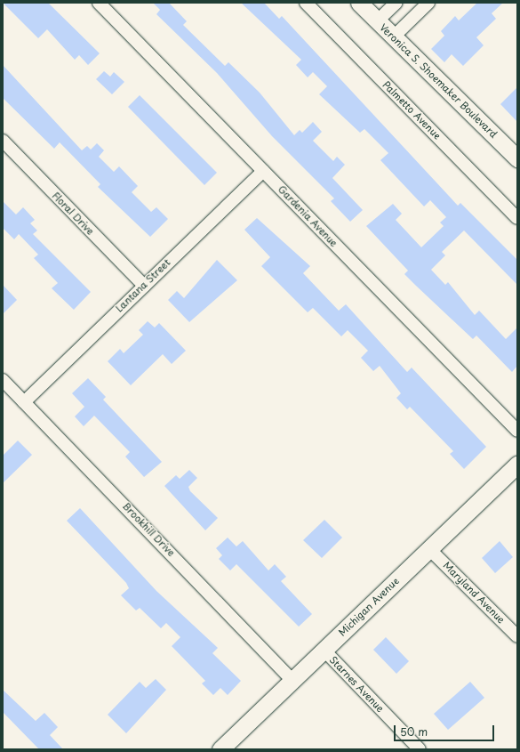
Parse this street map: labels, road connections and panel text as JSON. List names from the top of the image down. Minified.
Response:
{"streets":{"street":["Veronica S. Shoemaker Boulevard","Palmetto Avenue","Floral Drive","Gardenia Avenue","Lantana Street","Brookhill Drive","Maryland Avenue","Michigan Avenue","Starnes Avenue"]},"crossings":[["Floral Drive","Lantana Street"],["Gardenia Avenue","Lantana Street"],["Lantana Street","Brookhill Drive"],["Brookhill Drive","Michigan Avenue"],["Maryland Avenue","Michigan Avenue"],["Michigan Avenue","Starnes Avenue"]],"scale_bar":"50 m"}
